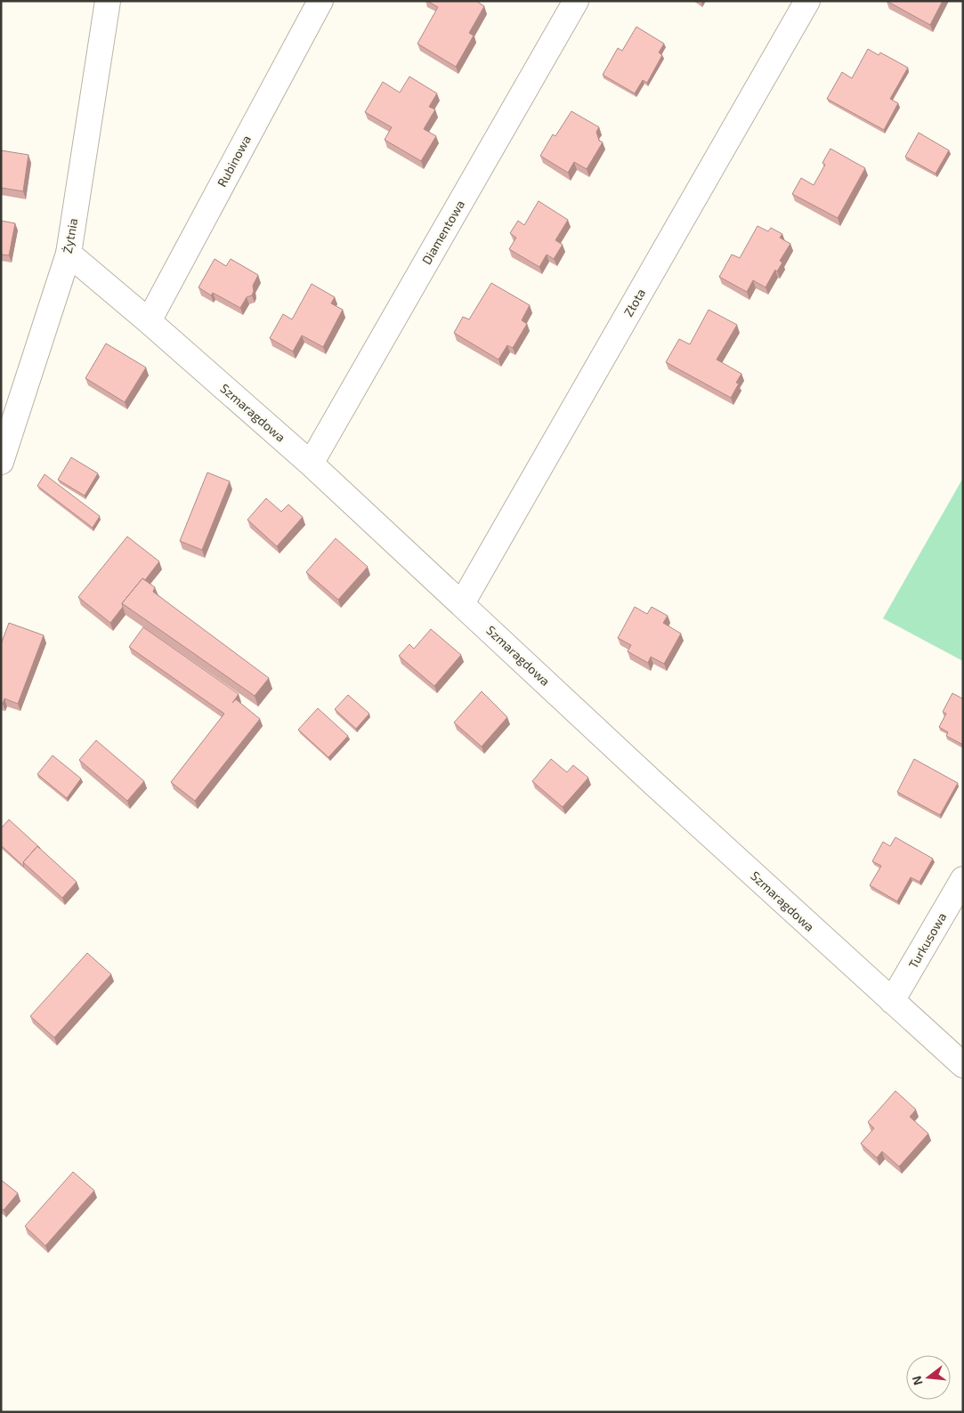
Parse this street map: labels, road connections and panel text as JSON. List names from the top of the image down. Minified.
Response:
{"streets":{"street":["Rubinowa","Diamentowa","Żytnia","Złota","Szmaragdowa","Turkusowa"]},"crossings":[["Rubinowa","Szmaragdowa"],["Diamentowa","Szmaragdowa"],["Żytnia","Szmaragdowa"],["Złota","Szmaragdowa"],["Szmaragdowa","Turkusowa"]],"north":"left"}
